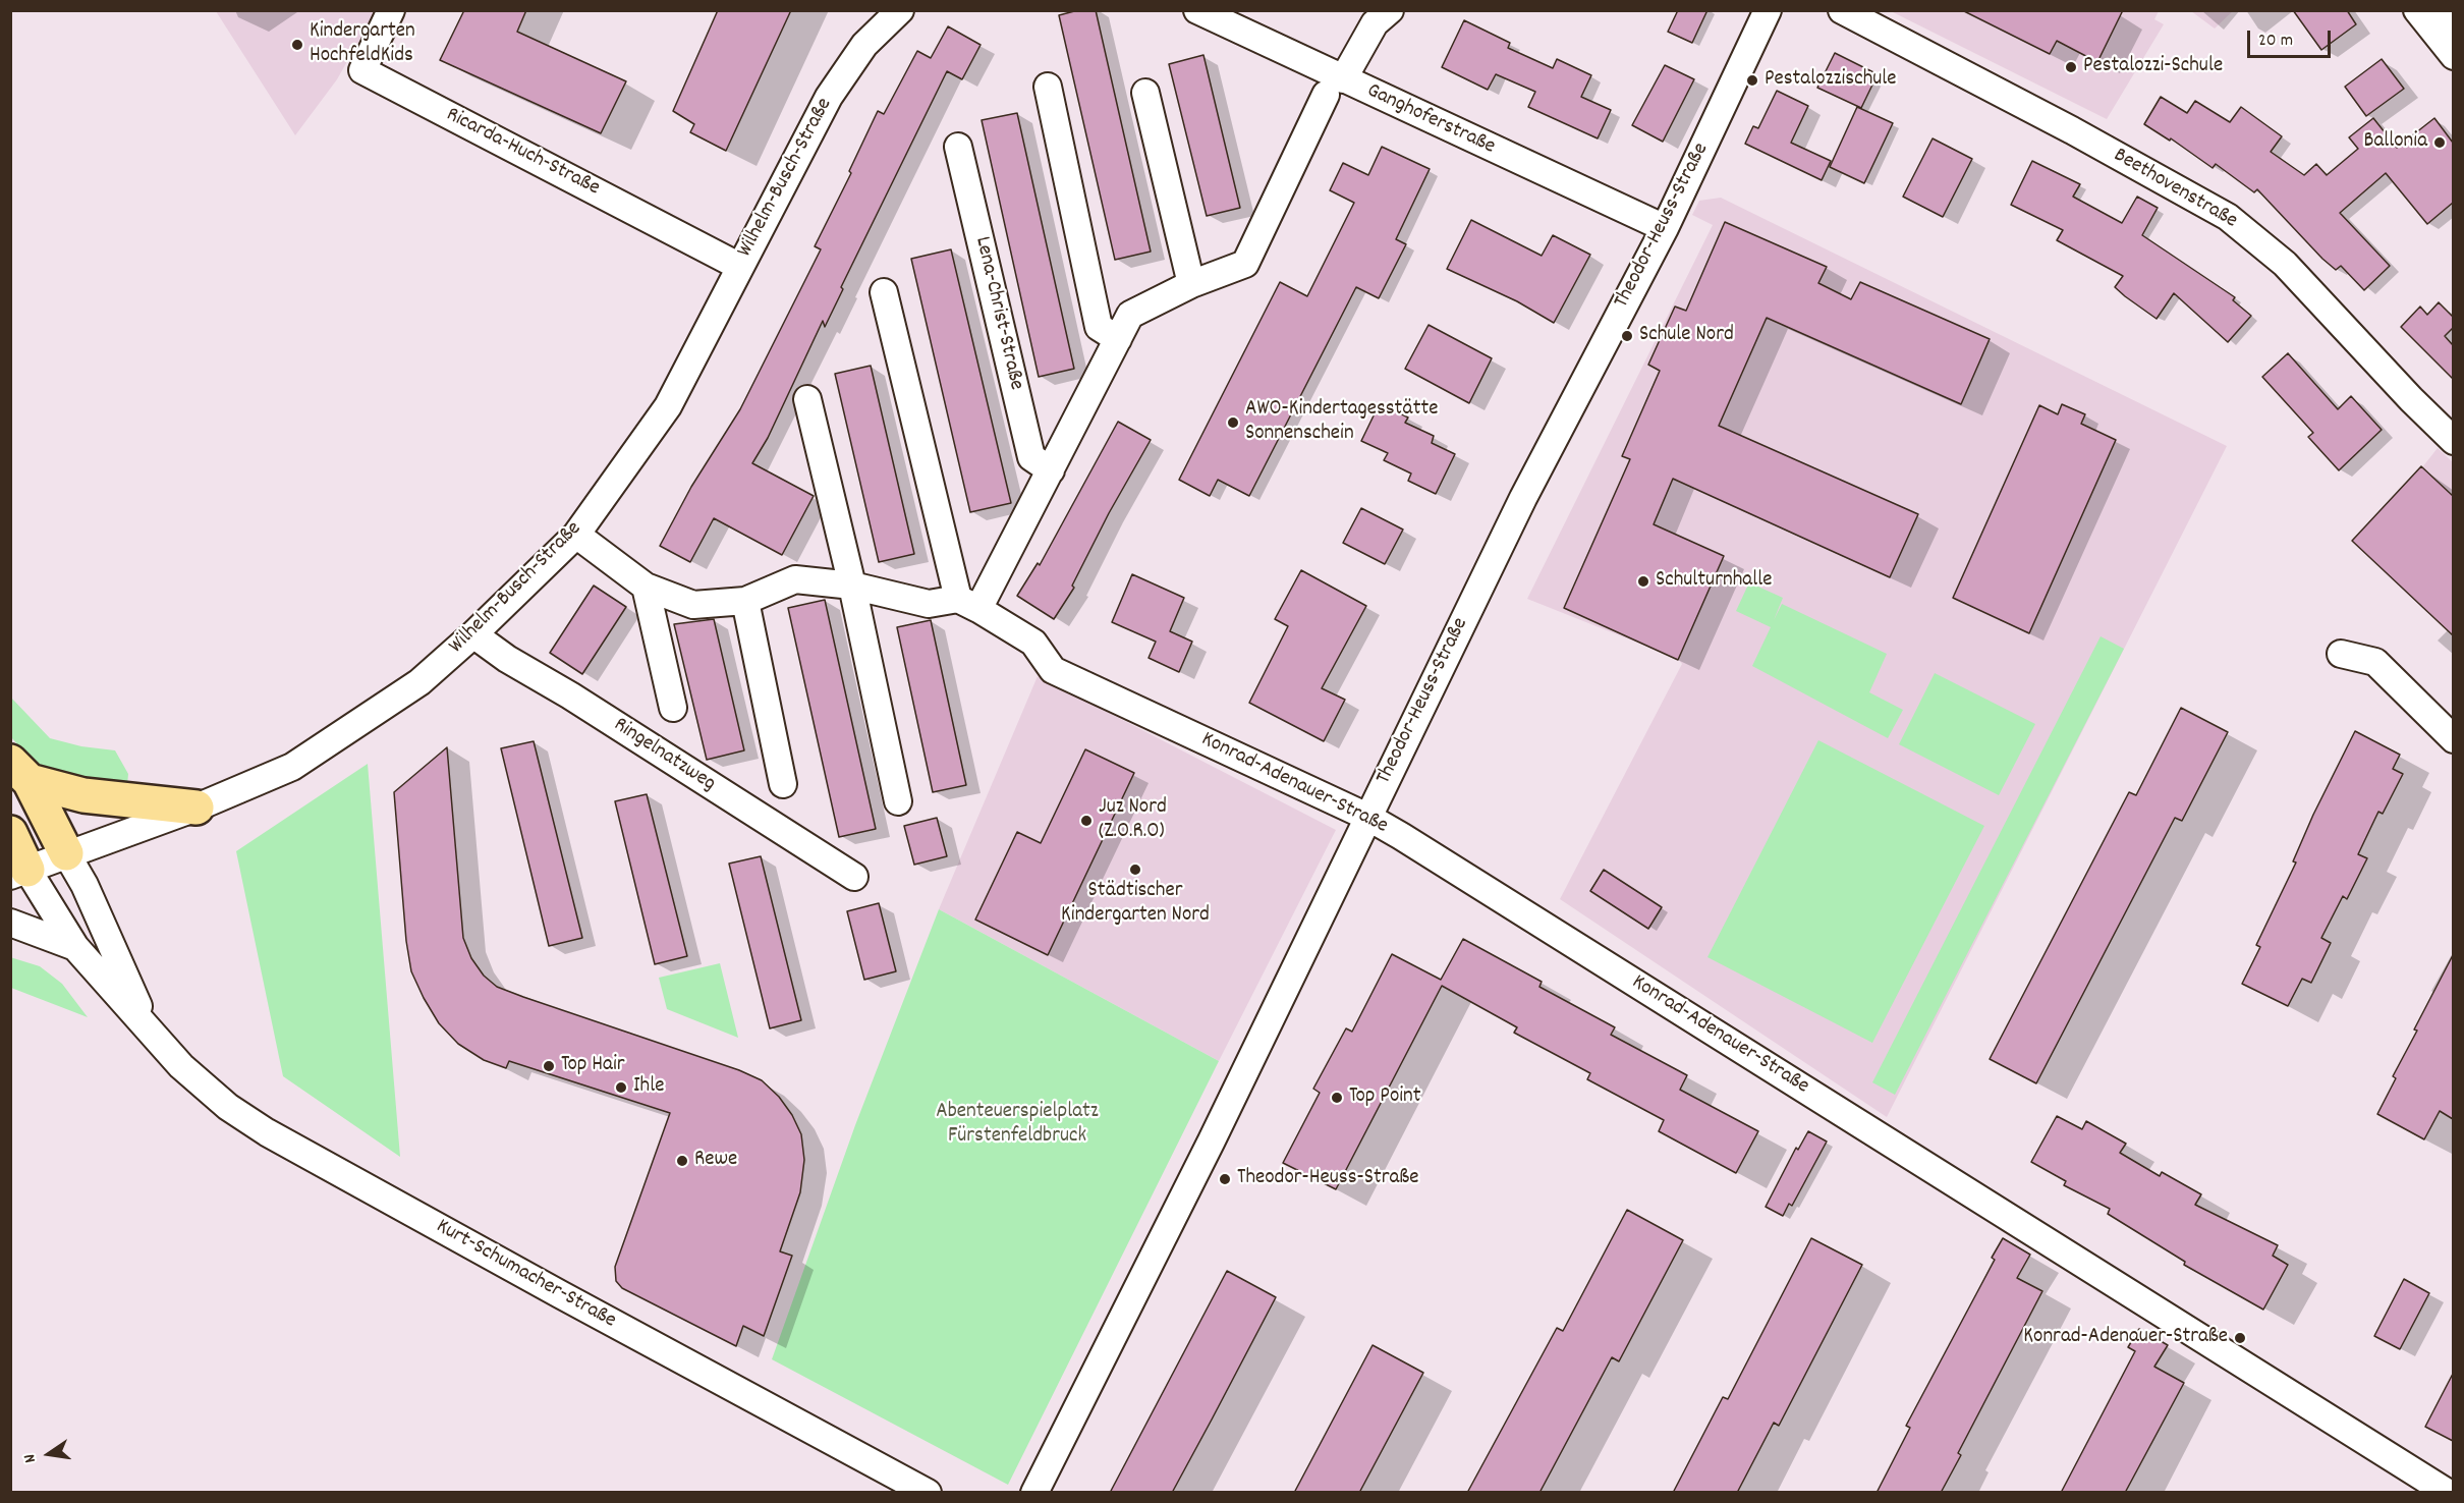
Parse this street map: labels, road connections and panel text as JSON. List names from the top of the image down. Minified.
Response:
{"streets":{"street":["Ganghoferstraße","Ricarda-Huch-Straße","Wilhelm-Busch-Straße","Beethovenstraße","Theodor-Heuss-Straße","Lena-Christ-Straße","Ringelnatzweg","Konrad-Adenauer-Straße","Kurt-Schumacher-Straße"]},"crossings":[["Ganghoferstraße","Theodor-Heuss-Straße"],["Ricarda-Huch-Straße","Wilhelm-Busch-Straße"],["Wilhelm-Busch-Straße","Ringelnatzweg"],["Wilhelm-Busch-Straße","Kurt-Schumacher-Straße"],["Theodor-Heuss-Straße","Konrad-Adenauer-Straße"]],"parks":["Abenteuerspielplatz Fürstenfeldbruck"],"places":["Kindergarten HochfeldKids","Pestalozzi-Schule","Pestalozzischule","Ballonia","Schule Nord","AWO-Kindertagesstätte Sonnenschein","Schulturnhalle","Juz Nord (Z.O.R.O)","Städtischer Kindergarten Nord","Top Hair","Ihle","Top Point","Rewe","Theodor-Heuss-Straße","Konrad-Adenauer-Straße"],"scale_bar":"20 m","north":"left"}
